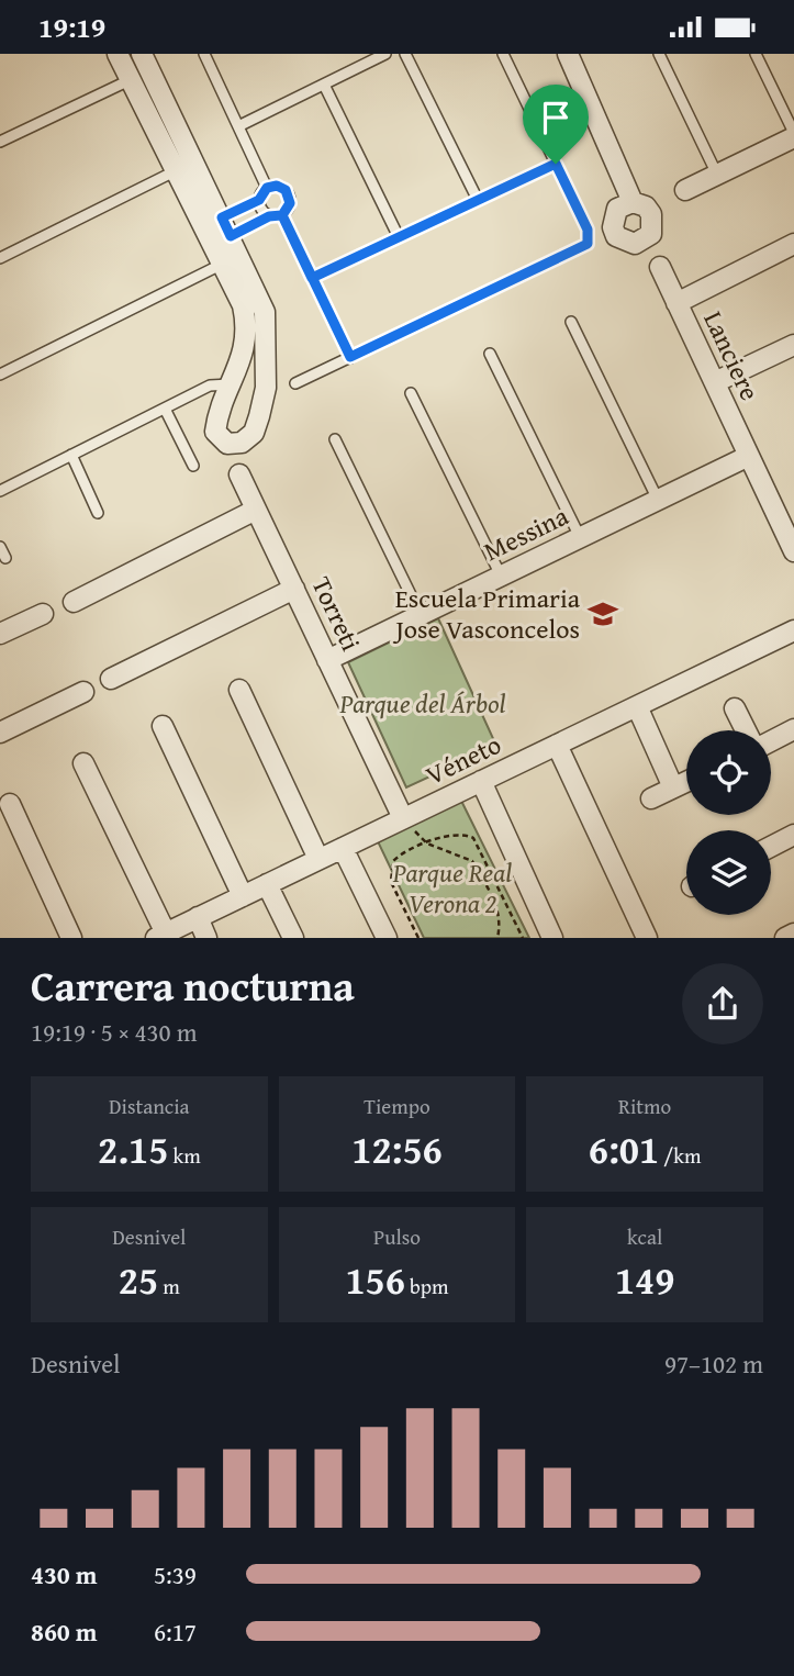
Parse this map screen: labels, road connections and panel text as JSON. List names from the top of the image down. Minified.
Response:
{"streets":{"street":["Lanciere","Messina","Torreti","Véneto"]},"crossings":[["Lanciere","Messina"],["Messina","Torreti"],["Torreti","Véneto"]],"parks":["Parque del Árbol","Parque Real Verona 2"],"places":{"school or university":["Escuela Primaria Jose Vasconcelos"]},"page":{"status":"19:19","heading":["Carrera nocturna","19:19 · 5 × 430 m"],"stats":[["Distancia","2.15 km"],["Tiempo","12:56"],["Ritmo","6:01 /km"],["Desnivel","25 m"],["Pulso","156 bpm"],["kcal","149"]],"chart":["Desnivel","97–102 m"],"list":[{"name":"430 m","note":"5:39"},{"name":"860 m","note":"6:17"}]}}
